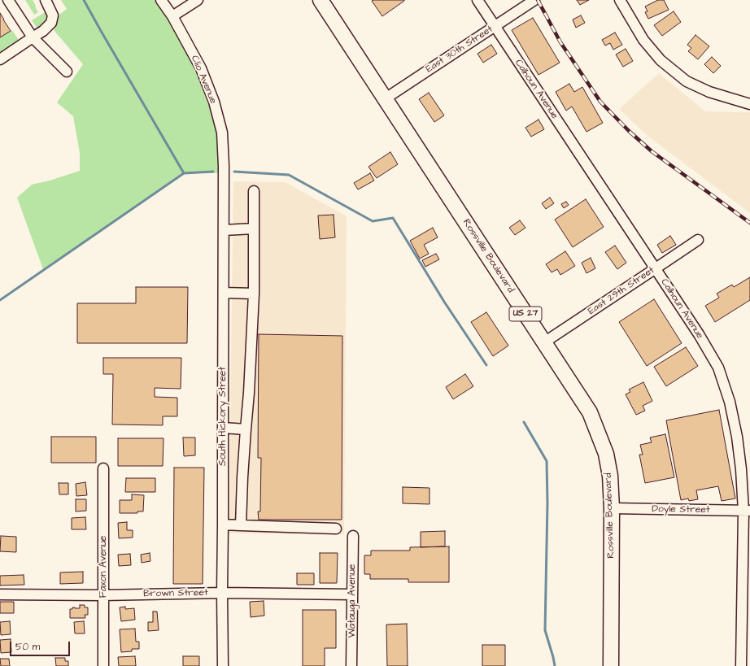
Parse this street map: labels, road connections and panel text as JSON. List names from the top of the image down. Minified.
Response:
{"streets":{"highway":["Rossville Boulevard","US 27"],"street":["East 30th Street","Clio Avenue","Calhoun Avenue","East 29th Street","South Hickory Street","Doyle Street","Faxon Avenue","Brown Street","Watauga Avenue"]},"crossings":[["East 30th Street","Calhoun Avenue"],["East 30th Street","Rossville Boulevard"],["Clio Avenue","South Hickory Street"],["Calhoun Avenue","East 29th Street"],["Calhoun Avenue","Doyle Street"],["Rossville Boulevard","East 29th Street"],["Rossville Boulevard","Doyle Street"],["South Hickory Street","Brown Street"],["Faxon Avenue","Brown Street"],["Brown Street","Watauga Avenue"]],"scale_bar":"50 m"}
